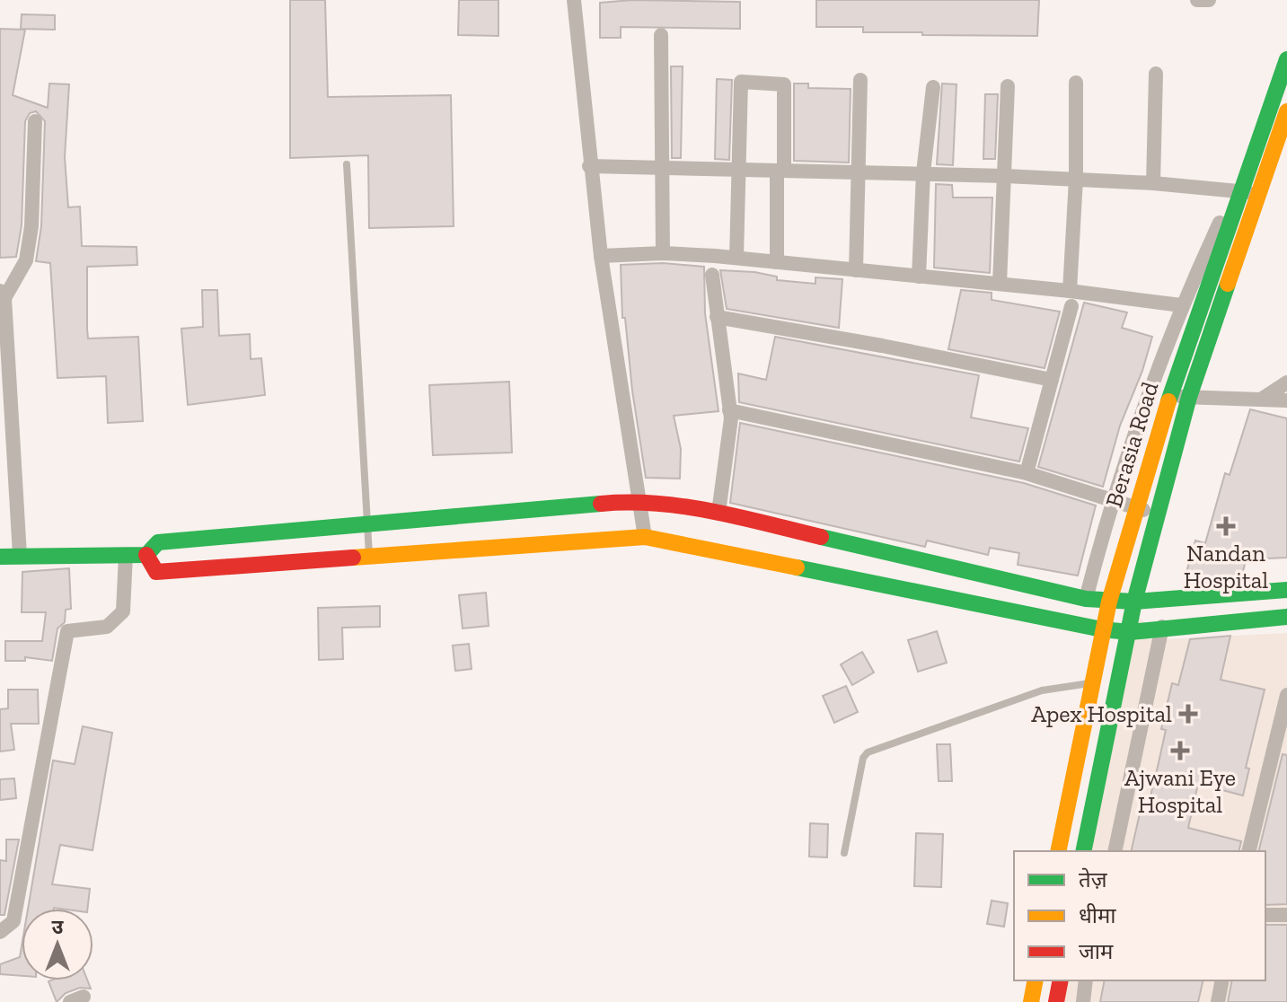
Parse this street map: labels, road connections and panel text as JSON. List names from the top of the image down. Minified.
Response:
{"streets":{"street":["Berasia Road"]},"places":{"health":["Nandan Hospital","Apex Hospital","Ajwani Eye Hospital"]},"legend":["तेज़","धीमा","जाम"],"north":"top"}
